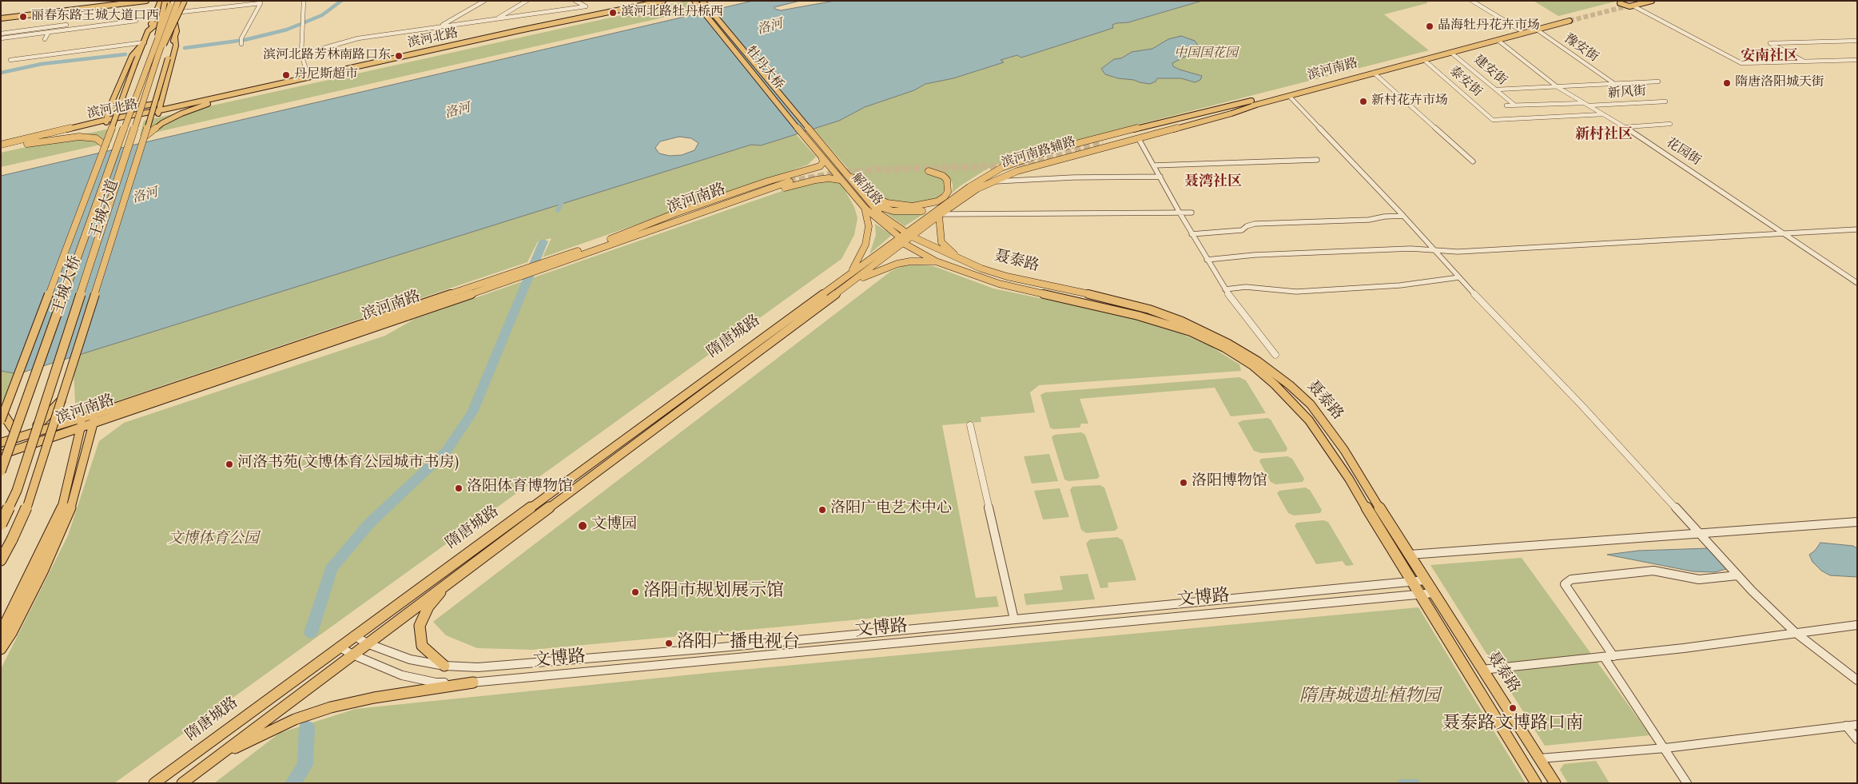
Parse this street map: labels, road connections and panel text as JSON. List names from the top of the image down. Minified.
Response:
{"streets":{"highway":["王城大道","王城大桥"],"main road":["滨河北路","牡丹大桥","滨河南路","滨河南路辅路","解放路","聂泰路","隋唐城路"],"street":["豫安街","建安街","泰安街","新风街","花园街","文博路"]},"crossings":[["滨河北路","王城大桥"],["豫安街","滨河南路"],["牡丹大桥","解放路"],["滨河南路","建安街"],["滨河南路","泰安街"],["滨河南路","花园街"],["滨河南路","滨河南路辅路"],["滨河南路","解放路"],["泰安街","花园街"],["新风街","花园街"],["滨河南路辅路","解放路"],["滨河南路辅路","聂泰路"],["滨河南路辅路","隋唐城路"],["解放路","聂泰路"],["王城大道","王城大桥"],["聂泰路","文博路"],["隋唐城路","文博路"]],"districts":["安南社区","新村社区","聂湾社区"],"water":["洛河"],"parks":["中国国花园","文博体育公园","隋唐城遗址植物园"],"places":["滨河北路牡丹桥西","丽春东路王城大道口西","晶海牡丹花卉市场","滨河北路芳林南路口东","丹尼斯超市","隋唐洛阳城天街","新村花卉市场","河洛书苑(文博体育公园城市书房)","洛阳博物馆","洛阳体育博物馆","洛阳广电艺术中心","文博园","洛阳市规划展示馆","洛阳广播电视台","聂泰路文博路口南"]}
